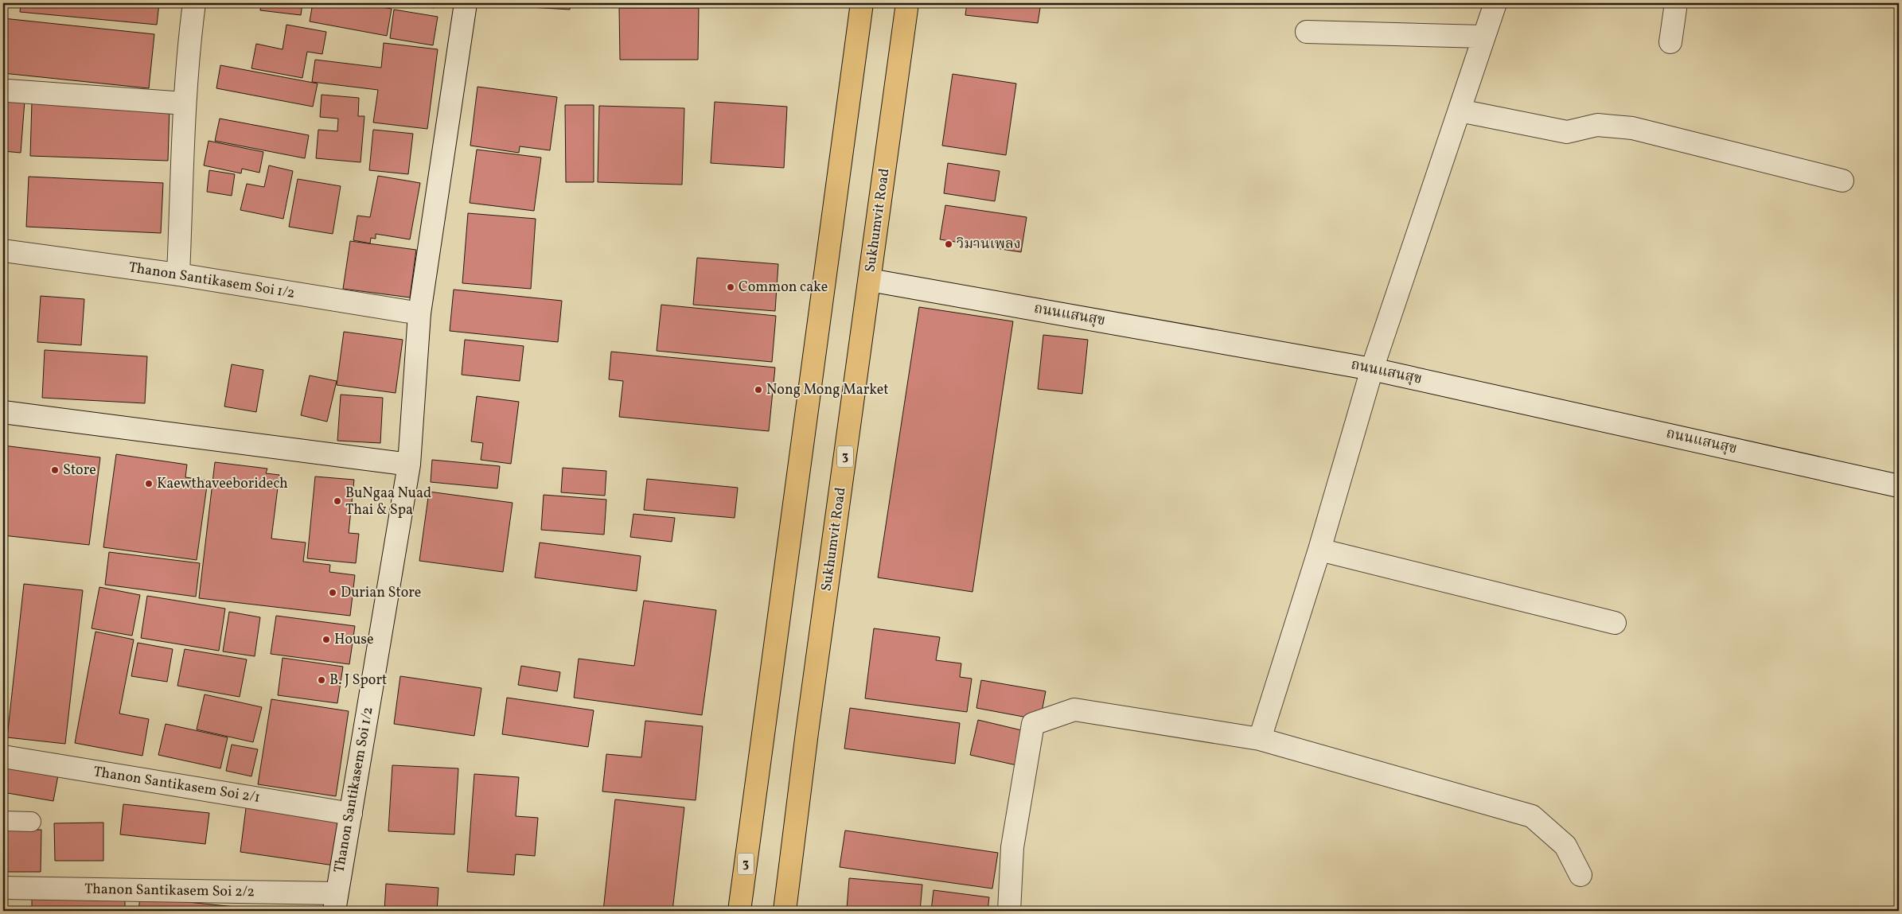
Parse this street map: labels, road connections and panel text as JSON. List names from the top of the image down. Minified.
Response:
{"streets":{"main road":["Sukhumvit Road","3"],"street":["Thanon Santikasem Soi 1/2","ถนนแสนสุข","Thanon Santikasem Soi 2/1","Thanon Santikasem Soi 2/2"]},"crossings":[["Sukhumvit Road","ถนนแสนสุข"],["Thanon Santikasem Soi 1/2","Thanon Santikasem Soi 2/1"],["Thanon Santikasem Soi 1/2","Thanon Santikasem Soi 2/2"]],"places":["วิมานเพลง","Common cake","Nong Mong Market","Store","Kaewthaveeboridech","BuNgaa Nuad Thai & Spa","Durian Store","House","B. J Sport"]}
